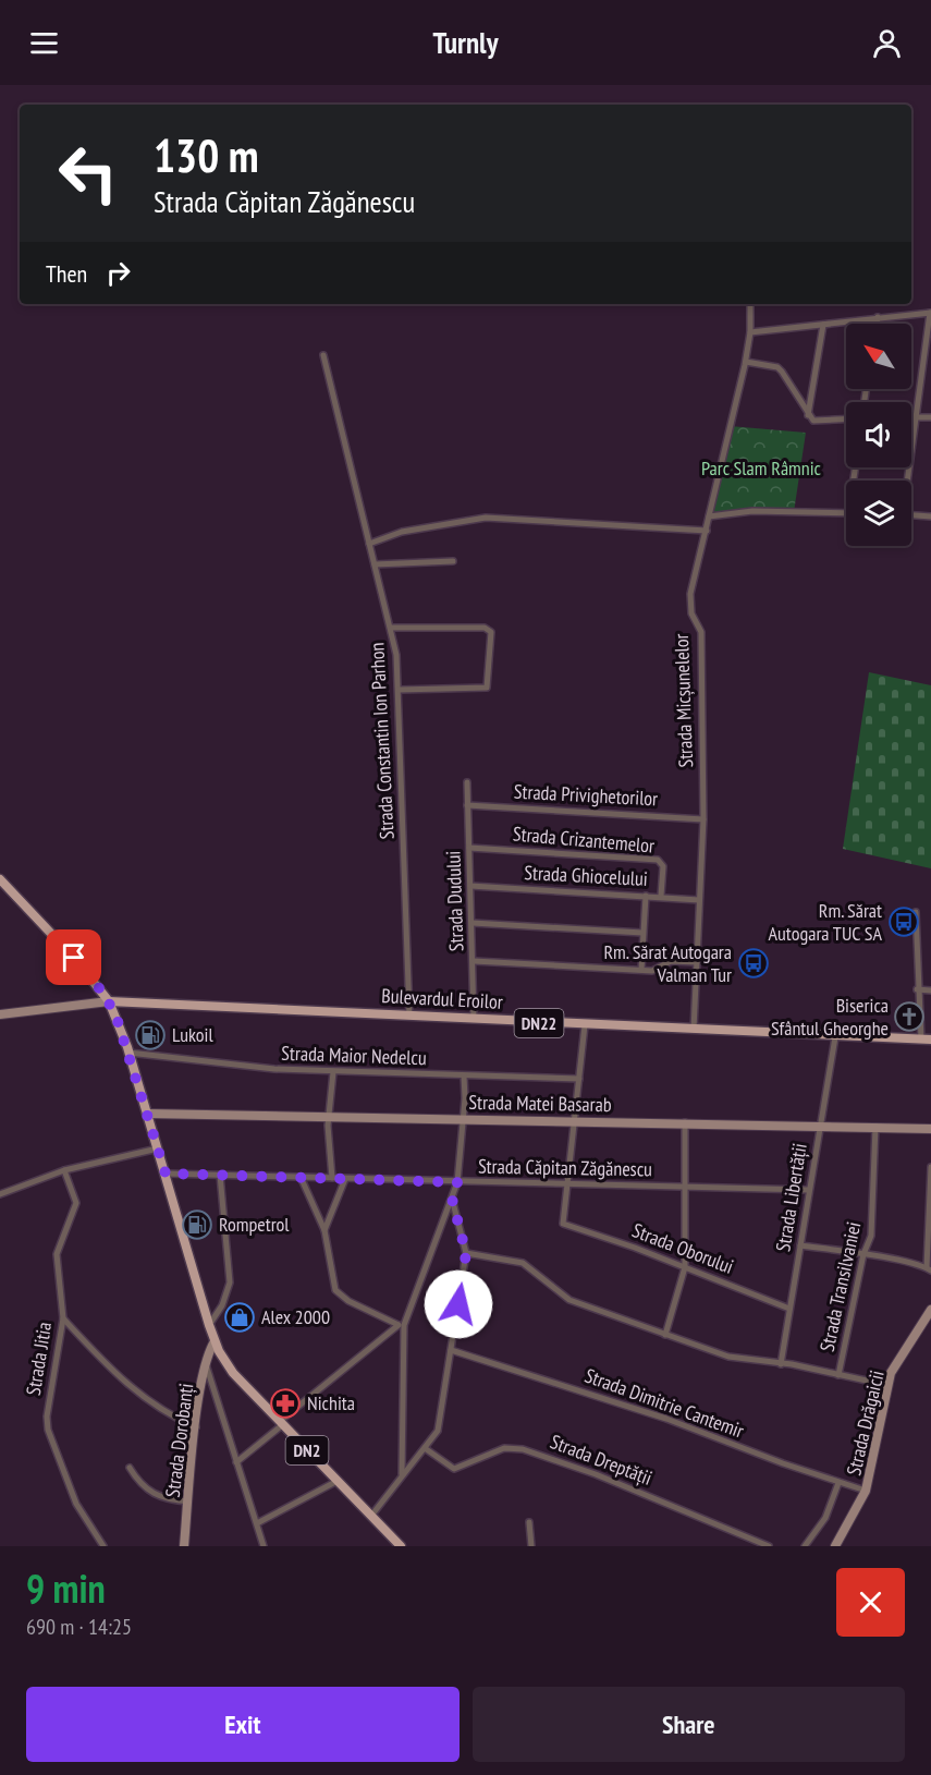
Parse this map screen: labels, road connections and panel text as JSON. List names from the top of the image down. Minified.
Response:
{"streets":{"main road":["Bulevardul Eroilor","DN22","DN2"],"street":["Strada Micșunelelor","Strada Constantin Ion Parhon","Strada Privighetorilor","Strada Crizantemelor","Strada Ghiocelului","Strada Dudului","Strada Maior Nedelcu","Strada Matei Basarab","Strada Căpitan Zăgănescu","Strada Libertății","Strada Oborului","Strada Transilvaniei","Strada Jitia","Strada Dimitrie Cantemir","Strada Drăgaicii","Strada Dorobanți","Strada Dreptății"]},"crossings":[["Strada Micșunelelor","Strada Privighetorilor"],["Strada Micșunelelor","Strada Ghiocelului"],["Strada Micșunelelor","Bulevardul Eroilor"],["Strada Constantin Ion Parhon","Bulevardul Eroilor"],["Strada Privighetorilor","Strada Dudului"],["Strada Crizantemelor","Strada Ghiocelului"],["Strada Crizantemelor","Strada Dudului"],["Strada Ghiocelului","Strada Dudului"],["Strada Dudului","Bulevardul Eroilor"],["Bulevardul Eroilor","Strada Libertății"],["Bulevardul Eroilor","DN2"],["Strada Maior Nedelcu","DN2"],["Strada Matei Basarab","Strada Libertății"],["Strada Matei Basarab","Strada Transilvaniei"],["Strada Matei Basarab","DN2"],["Strada Căpitan Zăgănescu","Strada Libertății"],["Strada Căpitan Zăgănescu","Strada Oborului"],["Strada Căpitan Zăgănescu","DN2"],["Strada Libertății","Strada Oborului"],["Strada Dimitrie Cantemir","Strada Drăgaicii"],["Strada Dorobanți","DN2"]],"parks":["Parc Slam Râmnic"],"places":{"bus stop":["Rm. Sărat Autogara TUC SA","Rm. Sărat Autogara Valman Tur"],"church":["Biserica Sfântul Gheorghe"],"fuel station":["Lukoil","Rompetrol"],"shop":["Alex 2000"],"pharmacy":["Nichita"]},"north":"top left","page":{"header":"Turnly","turn":["130 m","Strada Căpitan Zăgănescu"],"then":"Then","heading":["9 min","690 m · 14:25"],"buttons":["Exit","Share"]}}
